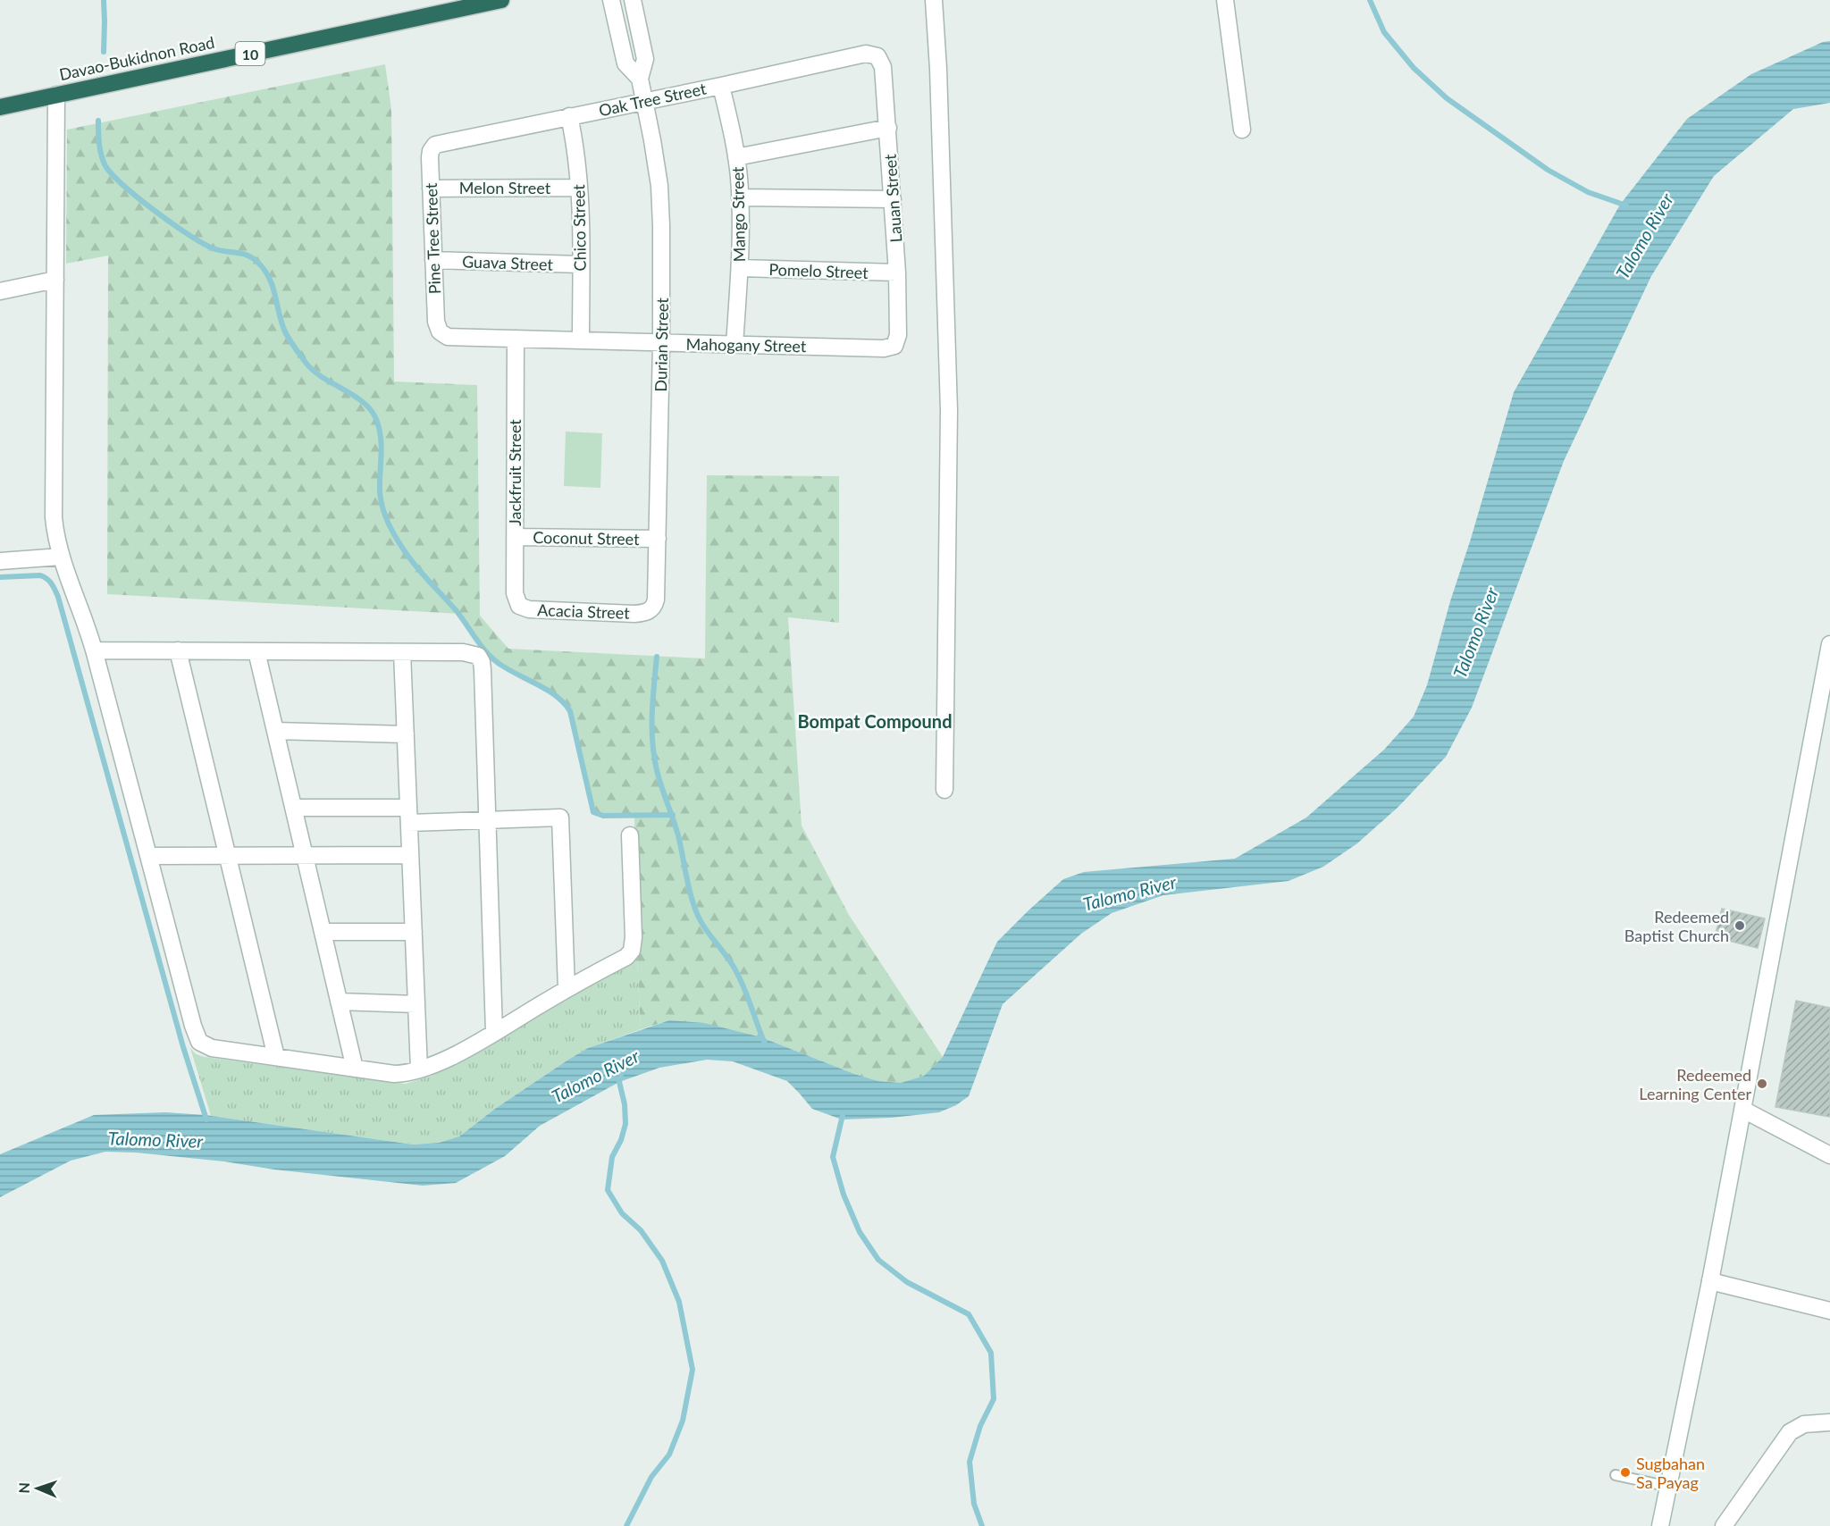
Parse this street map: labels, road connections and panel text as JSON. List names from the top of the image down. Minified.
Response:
{"streets":{"highway":["10","Davao-Bukidnon Road"],"street":["Oak Tree Street","Melon Street","Lauan Street","Mango Street","Chico Street","Pine Tree Street","Guava Street","Pomelo Street","Durian Street","Mahogany Street","Jackfruit Street","Coconut Street","Acacia Street"]},"crossings":[["Oak Tree Street","Lauan Street"],["Oak Tree Street","Mango Street"],["Oak Tree Street","Chico Street"],["Oak Tree Street","Pine Tree Street"],["Oak Tree Street","Durian Street"],["Melon Street","Chico Street"],["Melon Street","Pine Tree Street"],["Lauan Street","Pomelo Street"],["Lauan Street","Mahogany Street"],["Mango Street","Pomelo Street"],["Mango Street","Mahogany Street"],["Chico Street","Guava Street"],["Chico Street","Mahogany Street"],["Pine Tree Street","Guava Street"],["Pine Tree Street","Mahogany Street"],["Durian Street","Mahogany Street"],["Durian Street","Coconut Street"],["Durian Street","Acacia Street"],["Mahogany Street","Jackfruit Street"],["Jackfruit Street","Coconut Street"],["Jackfruit Street","Acacia Street"]],"districts":["Bompat Compound"],"water":["Talomo River"],"places":["Redeemed Baptist Church","Redeemed Learning Center","Sugbahan Sa Payag"],"north":"left"}
